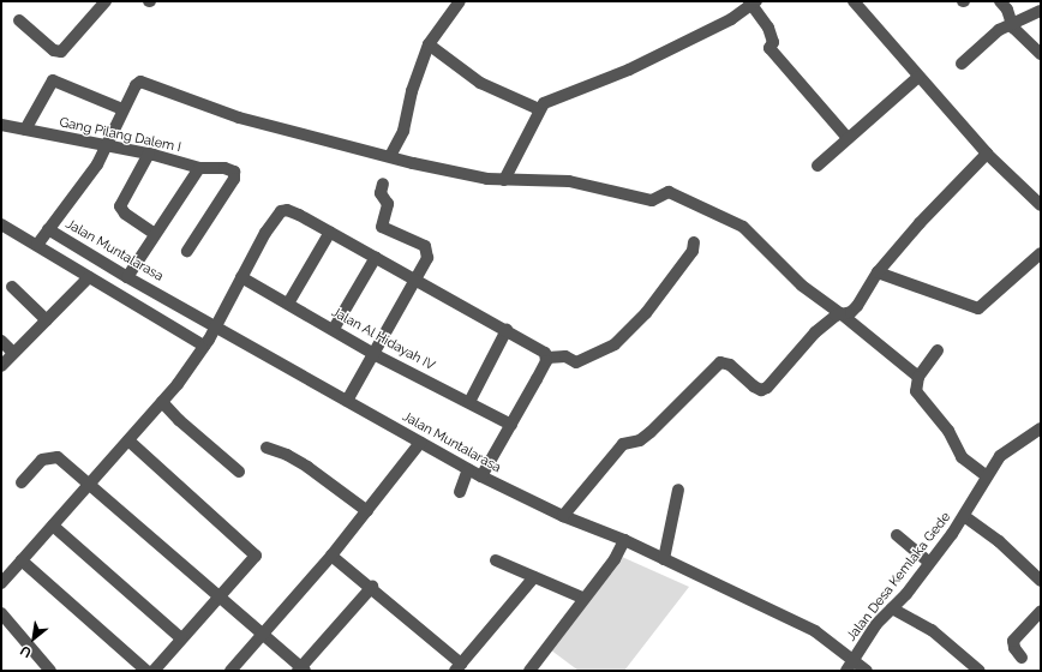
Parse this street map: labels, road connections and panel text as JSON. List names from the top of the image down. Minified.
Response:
{"streets":{"street":["Gang Pilang Dalem I","Jalan Muntalarasa","Jalan Al Hidayah IV","Jalan Desa Kemlaka Gede"]},"crossings":[["Jalan Muntalarasa","Jalan Desa Kemlaka Gede"]],"north":"bottom left"}
